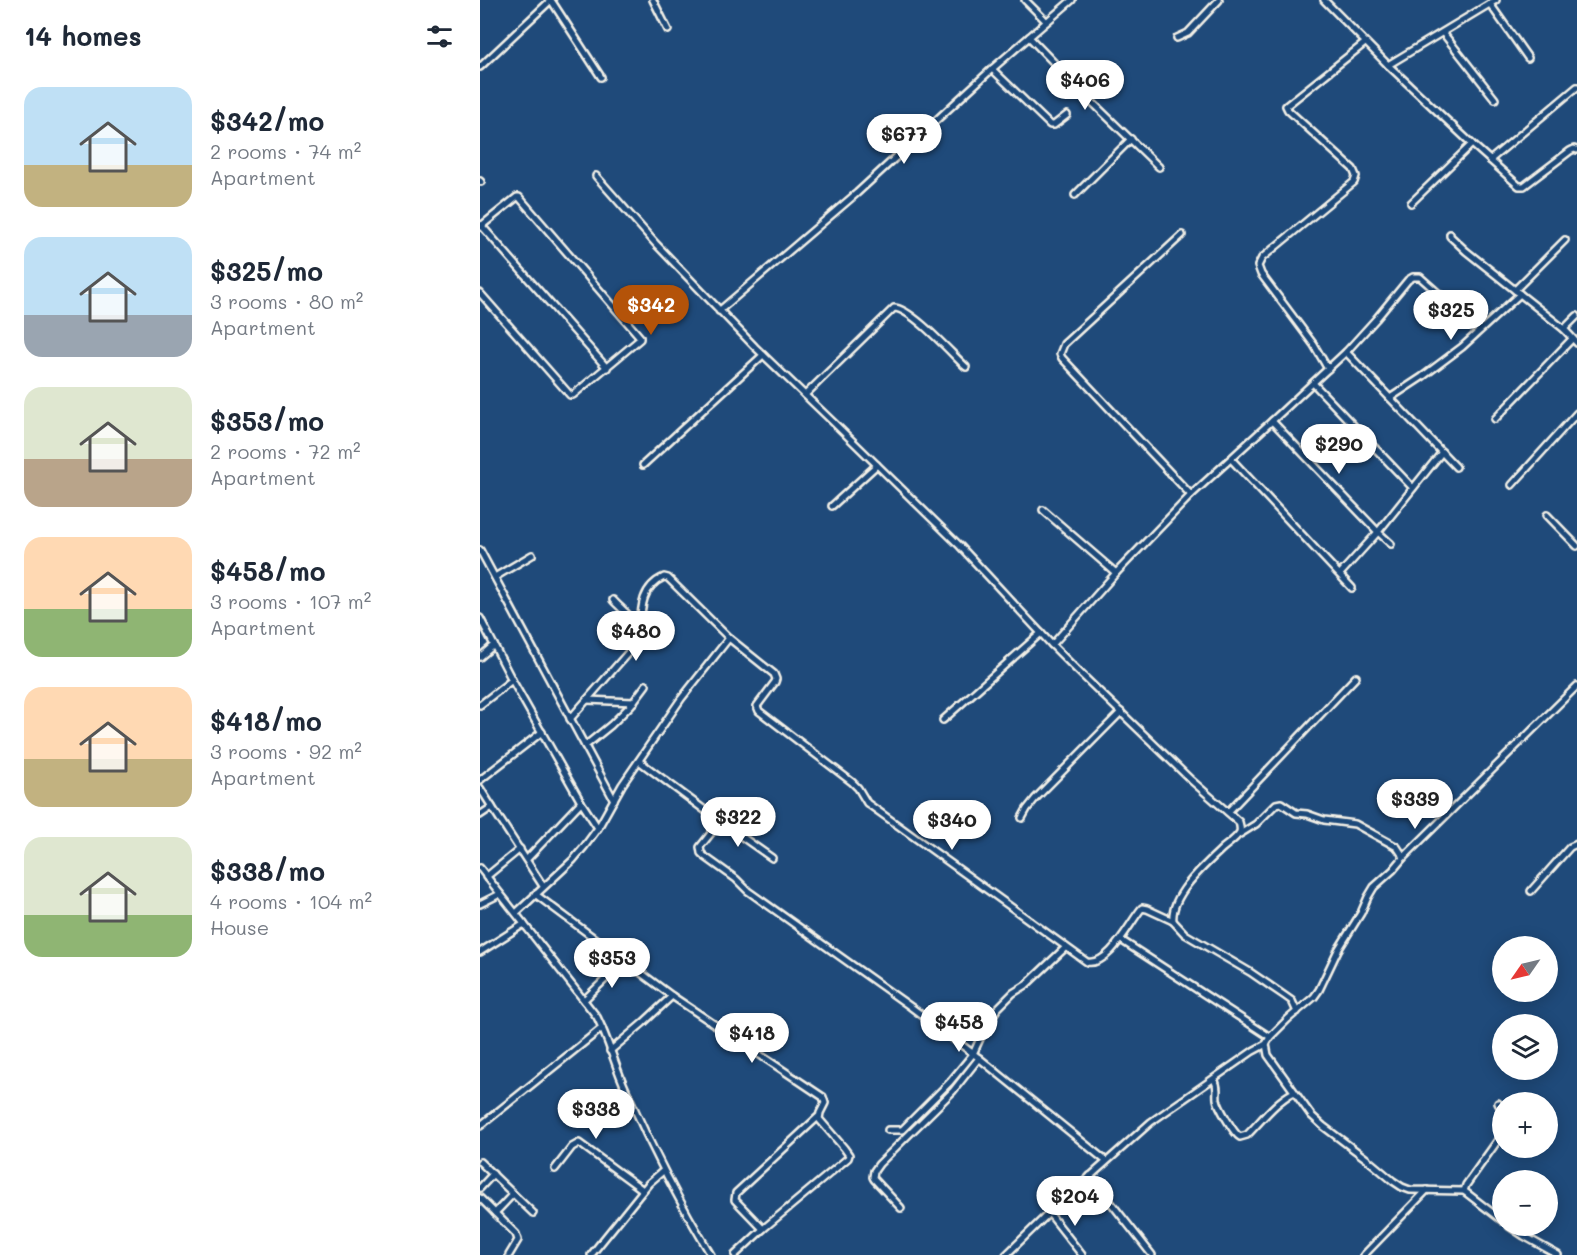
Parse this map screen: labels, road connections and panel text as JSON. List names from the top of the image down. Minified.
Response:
{"north":"bottom left","page":{"heading":"14 homes","price":["$406","$677","$342","$325","$290","$480","$339","$322","$340","$353","$458","$418","$338","$204"],"list":[{"name":"$342/mo","note":"2 rooms · 74 m² · Apartment"},{"name":"$325/mo","note":"3 rooms · 80 m² · Apartment"},{"name":"$353/mo","note":"2 rooms · 72 m² · Apartment"},{"name":"$458/mo","note":"3 rooms · 107 m² · Apartment"},{"name":"$418/mo","note":"3 rooms · 92 m² · Apartment"},{"name":"$338/mo","note":"4 rooms · 104 m² · House"}],"map_buttons":["+","−"]}}
